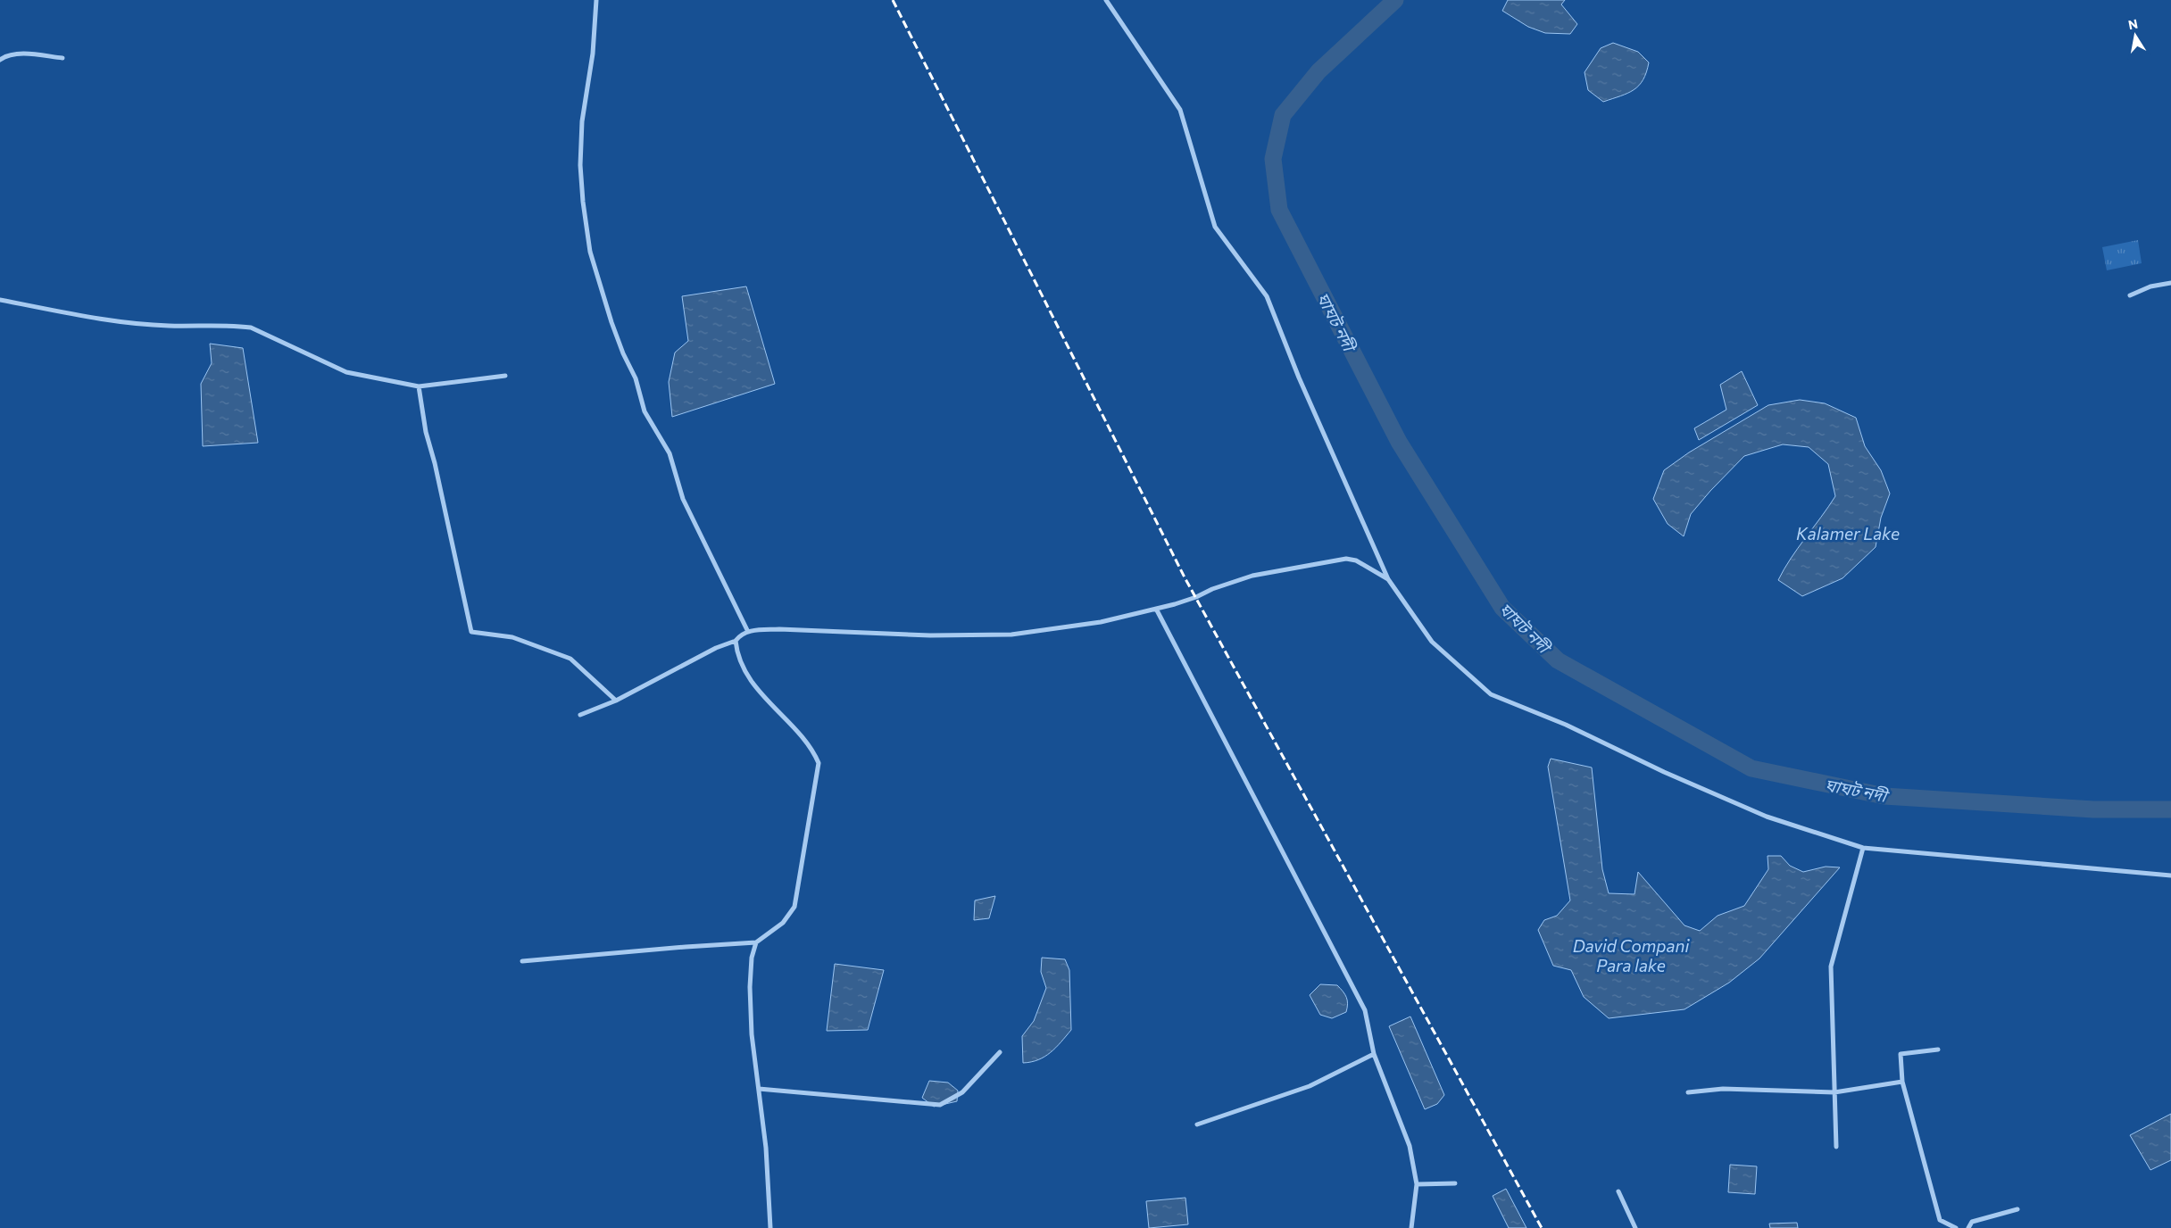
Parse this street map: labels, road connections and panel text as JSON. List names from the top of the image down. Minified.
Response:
{"water":["ঘাঘট নদী","Kalamer Lake","David Compani Para lake"],"north":"top"}
